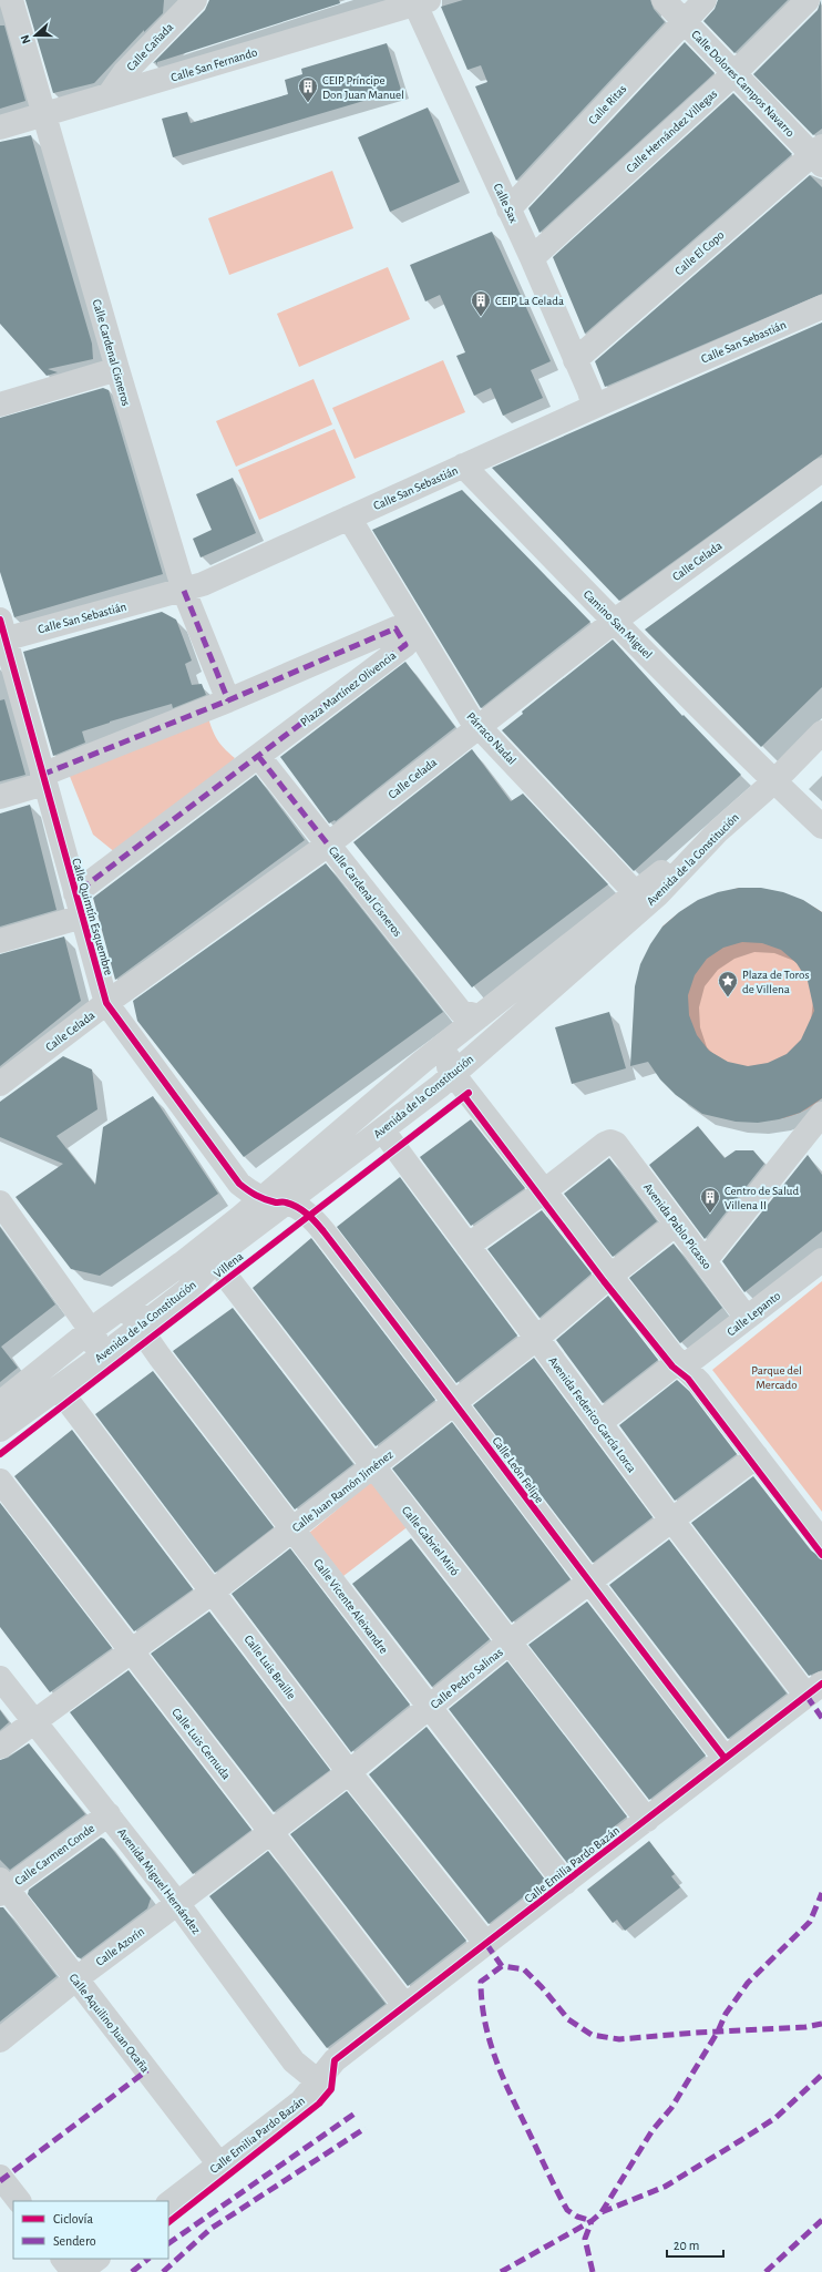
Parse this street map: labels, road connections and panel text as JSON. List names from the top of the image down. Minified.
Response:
{"streets":{"street":["Calle Cañada","Calle San Fernando","Calle Dolores Campos Navarro","Calle Ritas","Calle Hernández Villegas","Calle Sax","Calle El Copo","Calle San Sebastián","Calle Cardenal Cisneros","Calle Celada","Camino San Miguel","Plaza Martínez Olivencia","Párraco Nadal","Avenida de la Constitución","Calle Quimtín Esquembre","Avenida Pablo Picasso","Calle Lepanto","Avenida Federico García Lorca","Calle León Felipe","Calle Juan Ramón Jiménez","Calle Gabriel Miró","Calle Vicente Aleixandre","Calle Luis Braille","Calle Pedro Salinas","Calle Luis Cernuda","Calle Carmen Conde","Calle Emilia Pardo Bazán","Avenida Miguel Hernández","Calle Azorín","Calle Aquilino Juan Ocaña"],"cycle path":["Villena"]},"crossings":[["Calle Cañada","Calle San Fernando"],["Calle San Fernando","Calle Sax"],["Calle San Fernando","Calle Cardenal Cisneros"],["Calle Dolores Campos Navarro","Calle Ritas"],["Calle Dolores Campos Navarro","Calle Hernández Villegas"],["Calle Dolores Campos Navarro","Calle El Copo"],["Calle Ritas","Calle Sax"],["Calle Hernández Villegas","Calle Sax"],["Calle Sax","Calle El Copo"],["Calle Sax","Calle San Sebastián"],["Calle San Sebastián","Calle Cardenal Cisneros"],["Calle San Sebastián","Camino San Miguel"],["Calle San Sebastián","Párraco Nadal"],["Calle San Sebastián","Calle Quimtín Esquembre"],["Calle Cardenal Cisneros","Calle Celada"],["Calle Cardenal Cisneros","Plaza Martínez Olivencia"],["Calle Celada","Camino San Miguel"],["Calle Celada","Párraco Nadal"],["Calle Celada","Calle Quimtín Esquembre"],["Camino San Miguel","Avenida de la Constitución"],["Plaza Martínez Olivencia","Calle Quimtín Esquembre"],["Avenida de la Constitución","Calle Quimtín Esquembre"],["Avenida de la Constitución","Avenida Federico García Lorca"],["Avenida de la Constitución","Calle León Felipe"],["Avenida de la Constitución","Calle Gabriel Miró"],["Avenida de la Constitución","Calle Vicente Aleixandre"],["Avenida de la Constitución","Calle Luis Braille"],["Calle Quimtín Esquembre","Calle León Felipe"],["Avenida Pablo Picasso","Calle Lepanto"],["Avenida Pablo Picasso","Calle Juan Ramón Jiménez"],["Calle Lepanto","Avenida Federico García Lorca"],["Avenida Federico García Lorca","Calle Juan Ramón Jiménez"],["Avenida Federico García Lorca","Calle Pedro Salinas"],["Avenida Federico García Lorca","Calle Emilia Pardo Bazán"],["Calle León Felipe","Calle Juan Ramón Jiménez"],["Calle León Felipe","Calle Pedro Salinas"],["Calle León Felipe","Calle Emilia Pardo Bazán"],["Calle Juan Ramón Jiménez","Calle Gabriel Miró"],["Calle Juan Ramón Jiménez","Calle Vicente Aleixandre"],["Calle Juan Ramón Jiménez","Calle Luis Braille"],["Calle Juan Ramón Jiménez","Calle Luis Cernuda"],["Calle Juan Ramón Jiménez","Avenida Miguel Hernández"],["Calle Gabriel Miró","Calle Pedro Salinas"],["Calle Gabriel Miró","Calle Emilia Pardo Bazán"],["Calle Vicente Aleixandre","Calle Pedro Salinas"],["Calle Vicente Aleixandre","Calle Emilia Pardo Bazán"],["Calle Luis Braille","Calle Pedro Salinas"],["Calle Luis Braille","Calle Emilia Pardo Bazán"],["Calle Pedro Salinas","Calle Luis Cernuda"],["Calle Pedro Salinas","Avenida Miguel Hernández"],["Calle Pedro Salinas","Calle Azorín"],["Calle Luis Cernuda","Calle Emilia Pardo Bazán"],["Calle Carmen Conde","Avenida Miguel Hernández"],["Calle Carmen Conde","Calle Aquilino Juan Ocaña"],["Calle Emilia Pardo Bazán","Avenida Miguel Hernández"],["Calle Emilia Pardo Bazán","Calle Aquilino Juan Ocaña"],["Avenida Miguel Hernández","Calle Azorín"],["Calle Azorín","Calle Aquilino Juan Ocaña"]],"parks":["Parque del Mercado"],"places":{"building":["CEIP Príncipe Don Juan Manuel","CEIP La Celada","Centro de Salud Villena II"],"place":["Plaza de Toros de Villena"]},"legend":["Ciclovía","Sendero"],"scale_bar":"20 m","north":"left"}
